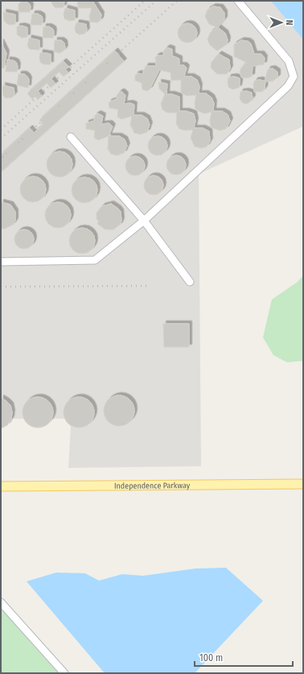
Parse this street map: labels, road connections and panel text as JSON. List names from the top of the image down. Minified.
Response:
{"streets":{"main road":["Independence Parkway"]},"scale_bar":"100 m","north":"right"}
